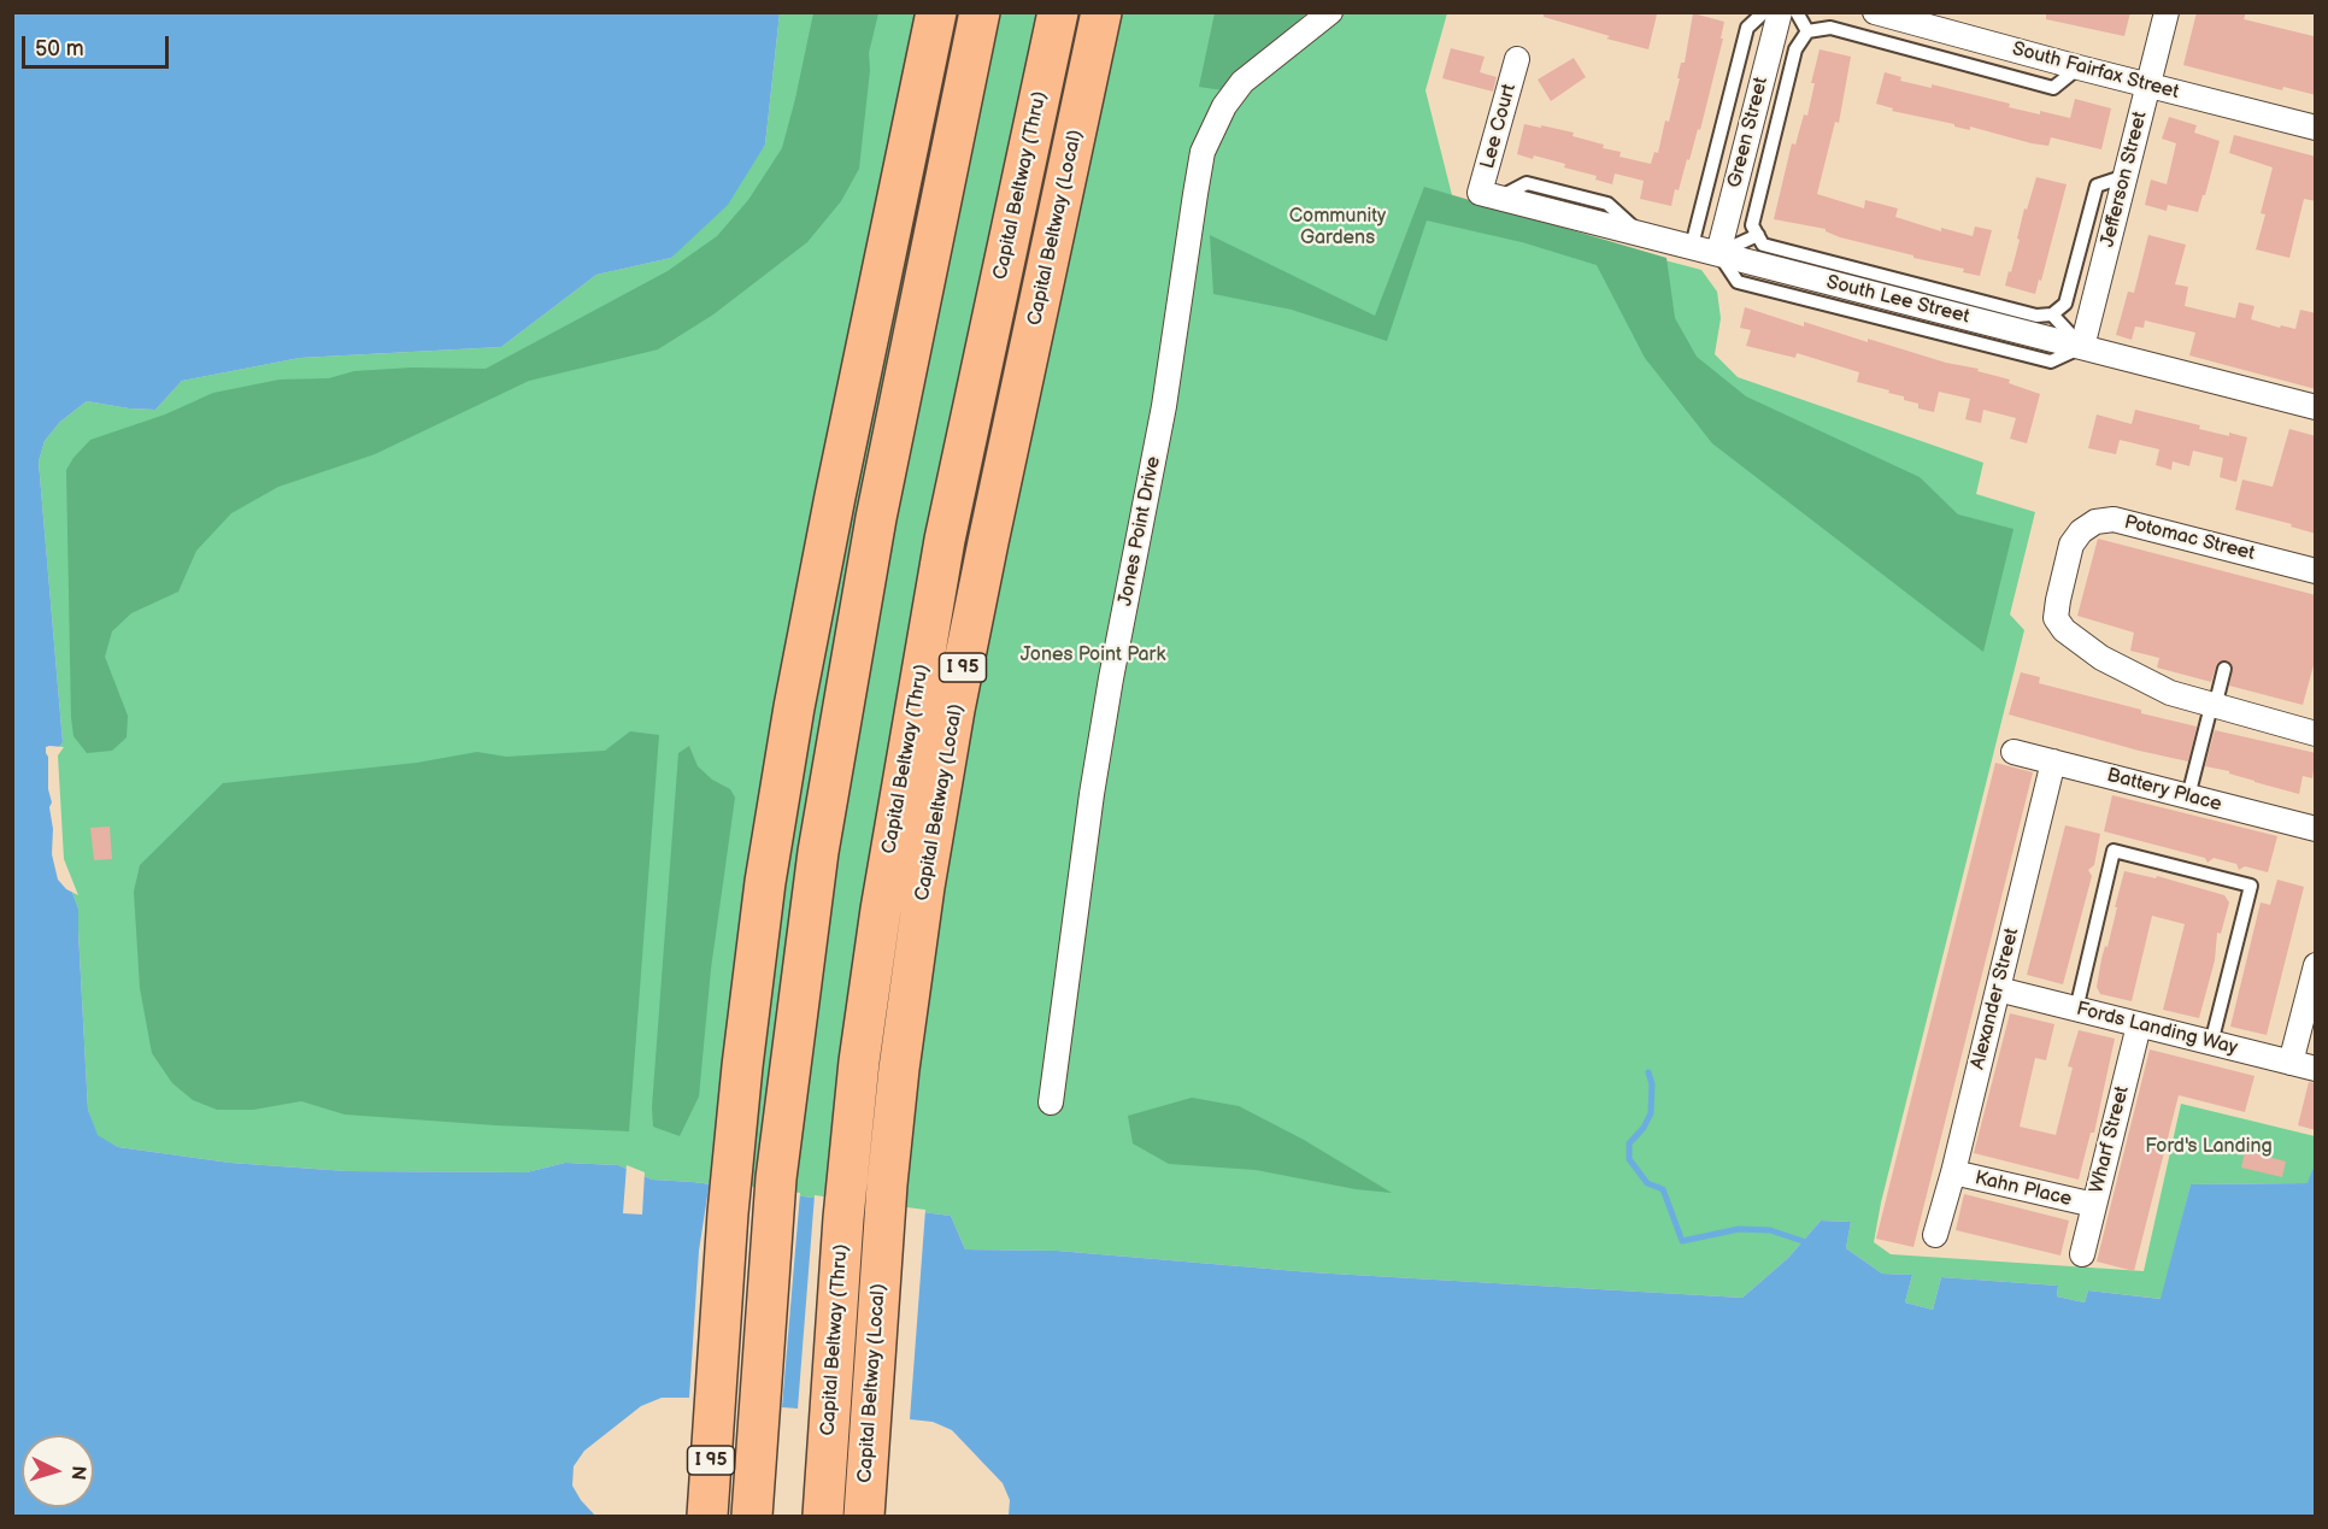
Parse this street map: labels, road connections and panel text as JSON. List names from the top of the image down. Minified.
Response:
{"streets":{"highway":["Capital Beltway (Thru)","Capital Beltway (Local)","I 95"],"street":["South Fairfax Street","Lee Court","Green Street","Jefferson Street","South Lee Street","Jones Point Drive","Potomac Street","Battery Place","Alexander Street","Fords Landing Way","Wharf Street","Kahn Place"]},"crossings":[["South Fairfax Street","Jefferson Street"],["Lee Court","South Lee Street"],["Green Street","South Lee Street"],["Jefferson Street","South Lee Street"],["Battery Place","Alexander Street"],["Alexander Street","Fords Landing Way"],["Alexander Street","Kahn Place"],["Fords Landing Way","Wharf Street"],["Wharf Street","Kahn Place"]],"parks":["Community Gardens","Jones Point Park","Ford's Landing"],"scale_bar":"50 m","north":"right"}
